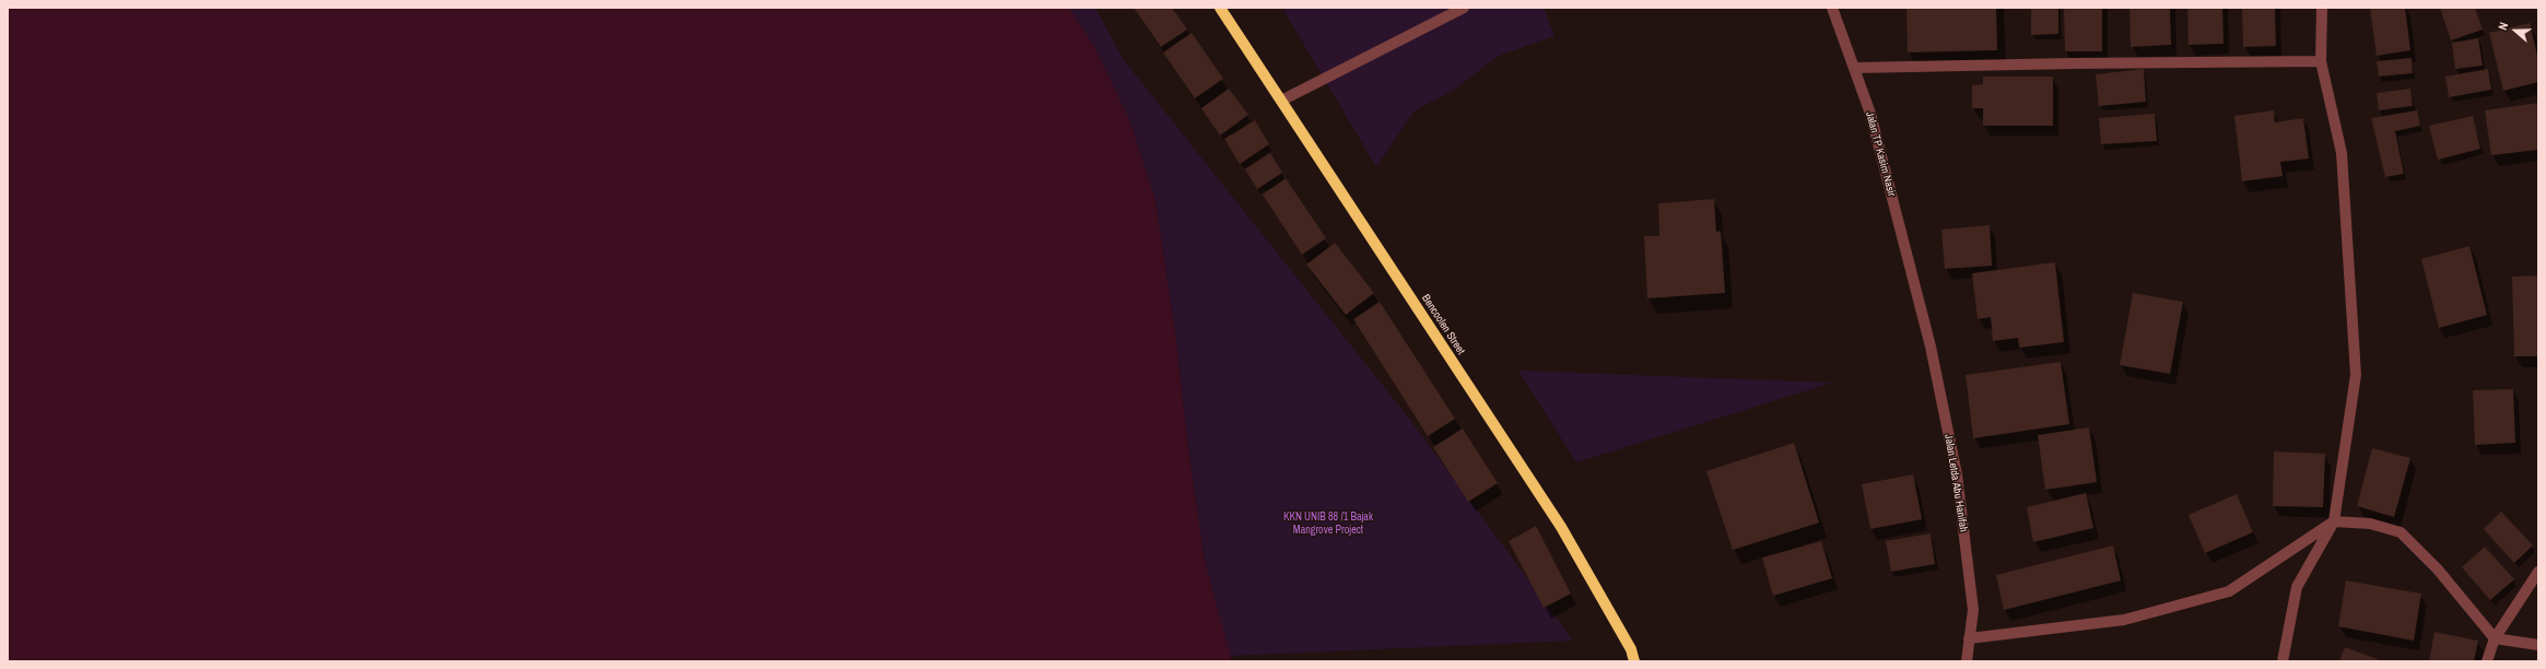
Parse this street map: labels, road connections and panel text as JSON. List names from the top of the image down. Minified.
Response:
{"streets":{"main road":["Bencoolen Street"],"street":["Jalan TP Kasim Nasir","Jalan Letda Abu Hanifah"]},"crossings":[["Jalan TP Kasim Nasir","Jalan Letda Abu Hanifah"]],"parks":["KKN UNIB 88 /1 Bajak Mangrove Project"],"north":"left"}
